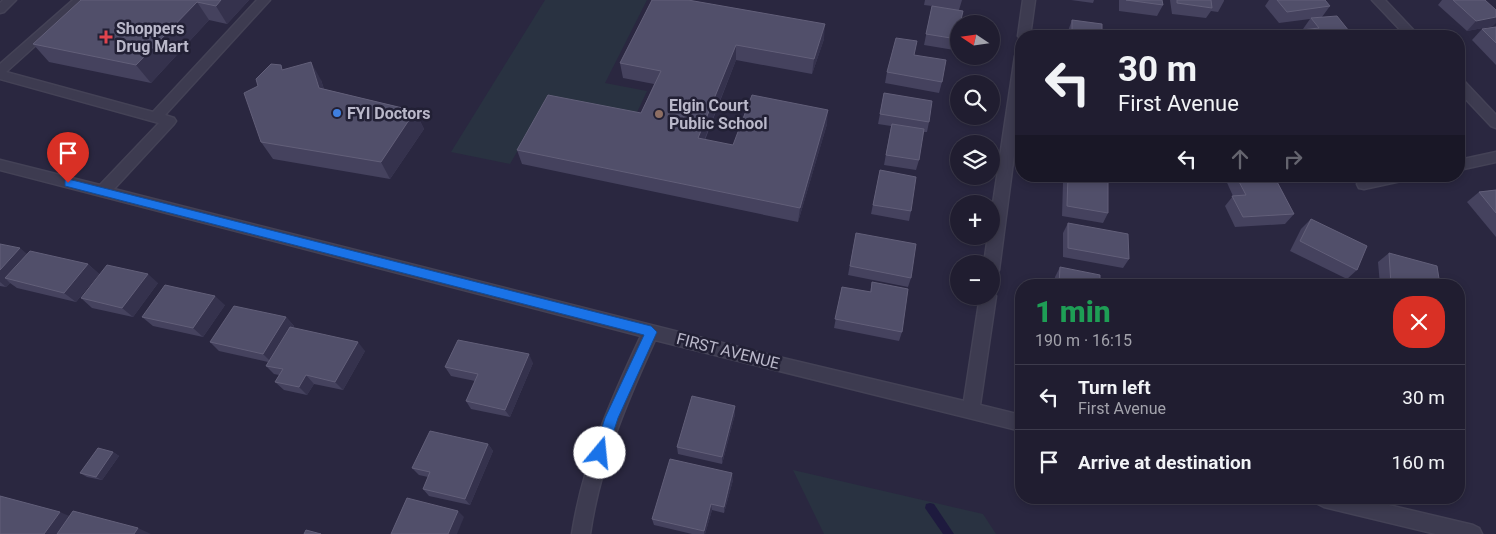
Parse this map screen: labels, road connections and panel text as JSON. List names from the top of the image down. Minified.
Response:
{"streets":{"street":["FIRST AVENUE"]},"places":{"health":["Shoppers Drug Mart"],"other":["FYI Doctors","Elgin Court Public School"]},"north":"left","page":{"map_buttons":["+","−"],"turn":["30 m","First Avenue"],"heading":["1 min","190 m · 16:15"],"list":[{"name":"Turn left","note":"First Avenue","value":"30 m"},{"name":"Arrive at destination","value":"160 m"}]}}
